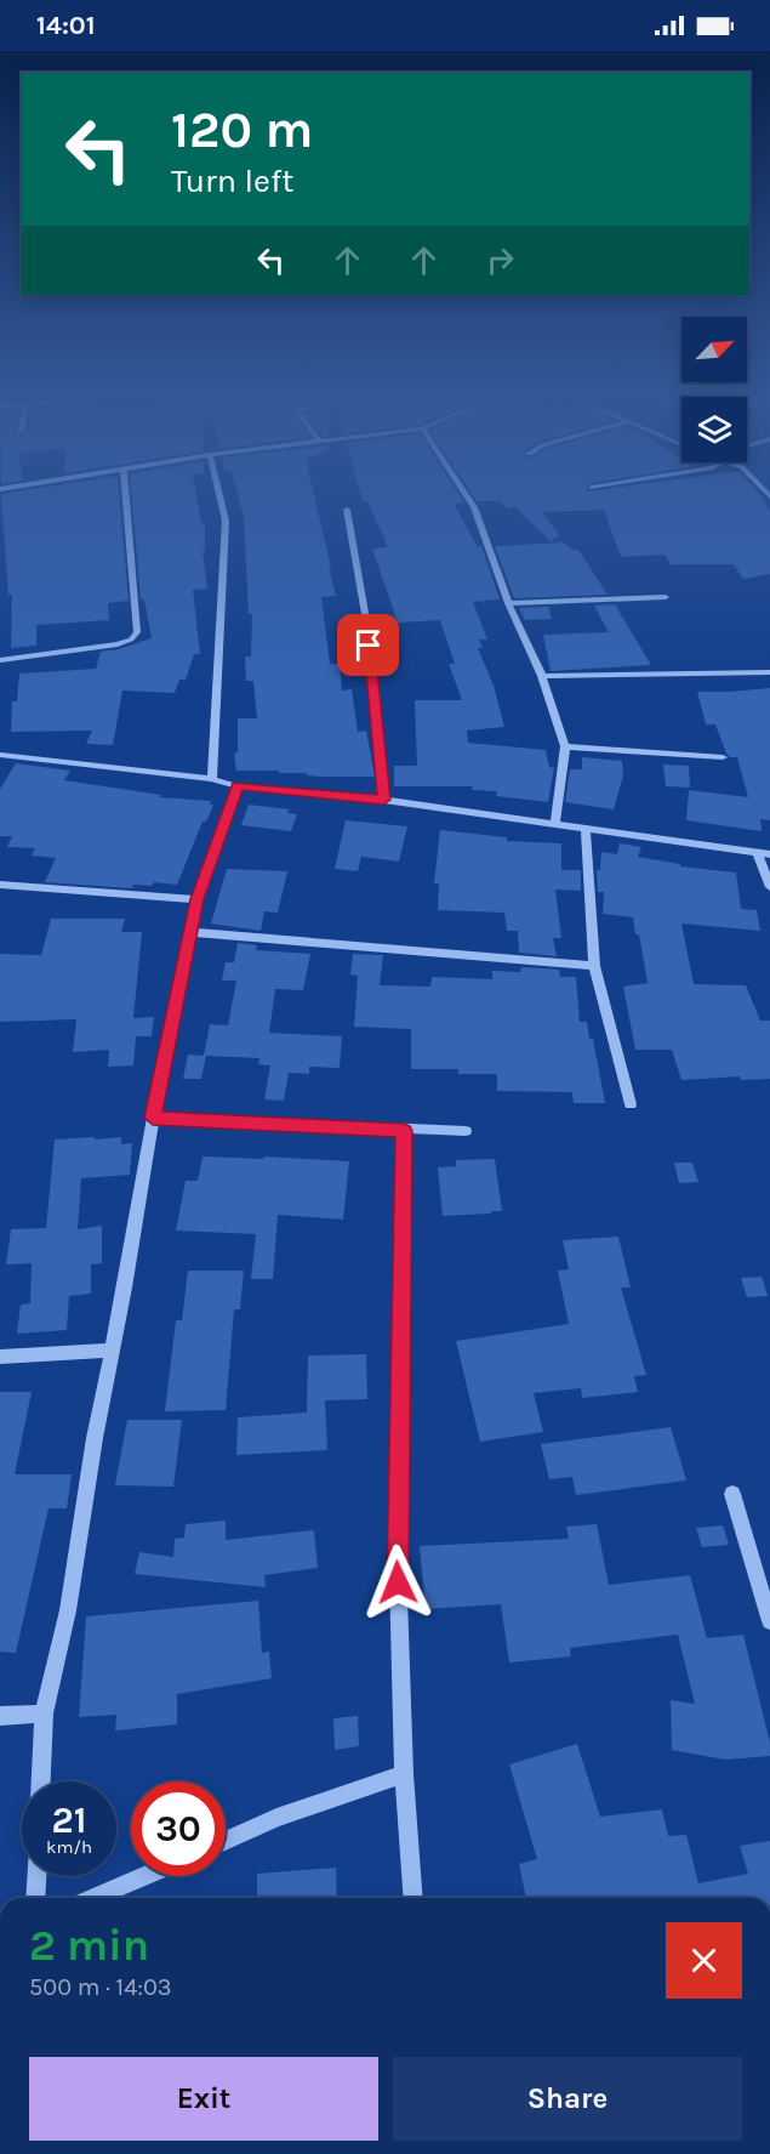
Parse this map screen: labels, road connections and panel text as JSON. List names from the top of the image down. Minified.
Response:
{"north":"top right","page":{"status":"14:01","turn":["120 m","Turn left"],"speed":"21 km/h","limit":"30","heading":["2 min","500 m · 14:03"],"buttons":["Exit","Share"]}}
